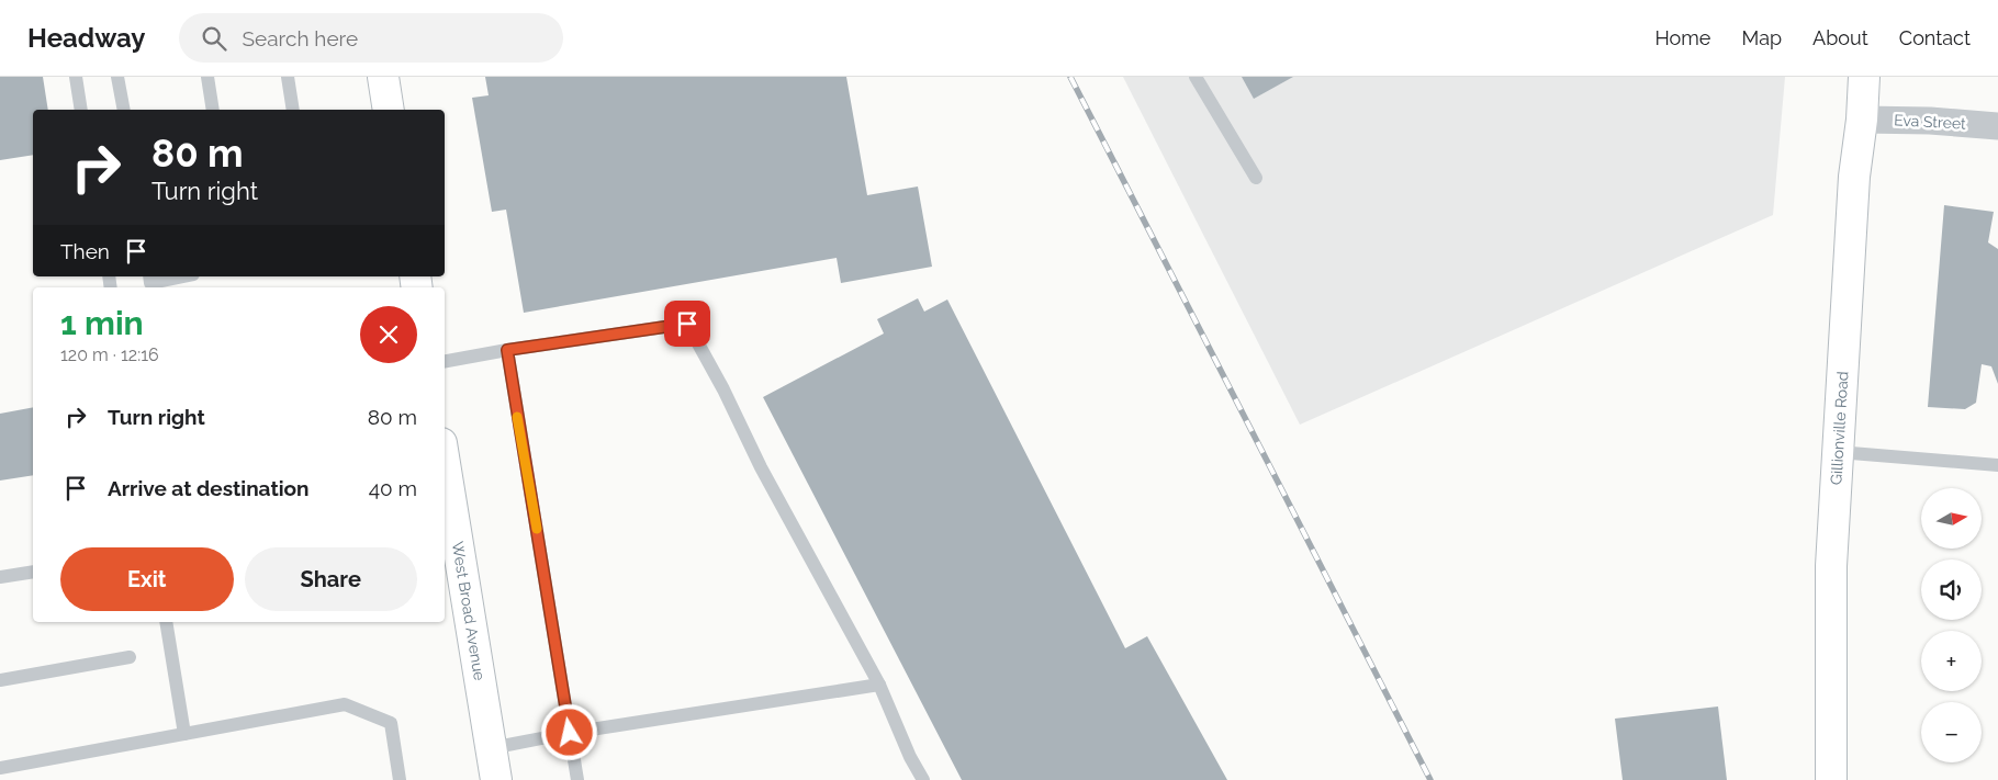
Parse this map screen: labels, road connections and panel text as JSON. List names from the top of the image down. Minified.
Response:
{"streets":{"main road":["Gillionville Road","West Broad Avenue"],"street":["Eva Street"]},"crossings":[["Eva Street","Gillionville Road"]],"north":"right","page":{"header":"Headway","search":"Search here","nav":["Home","Map","About","Contact"],"turn":["80 m","Turn right"],"then":"Then","heading":["1 min","120 m · 12:16"],"list":[{"name":"Turn right","value":"80 m"},{"name":"Arrive at destination","value":"40 m"}],"map_buttons":["+","−"],"buttons":["Exit","Share"]}}
